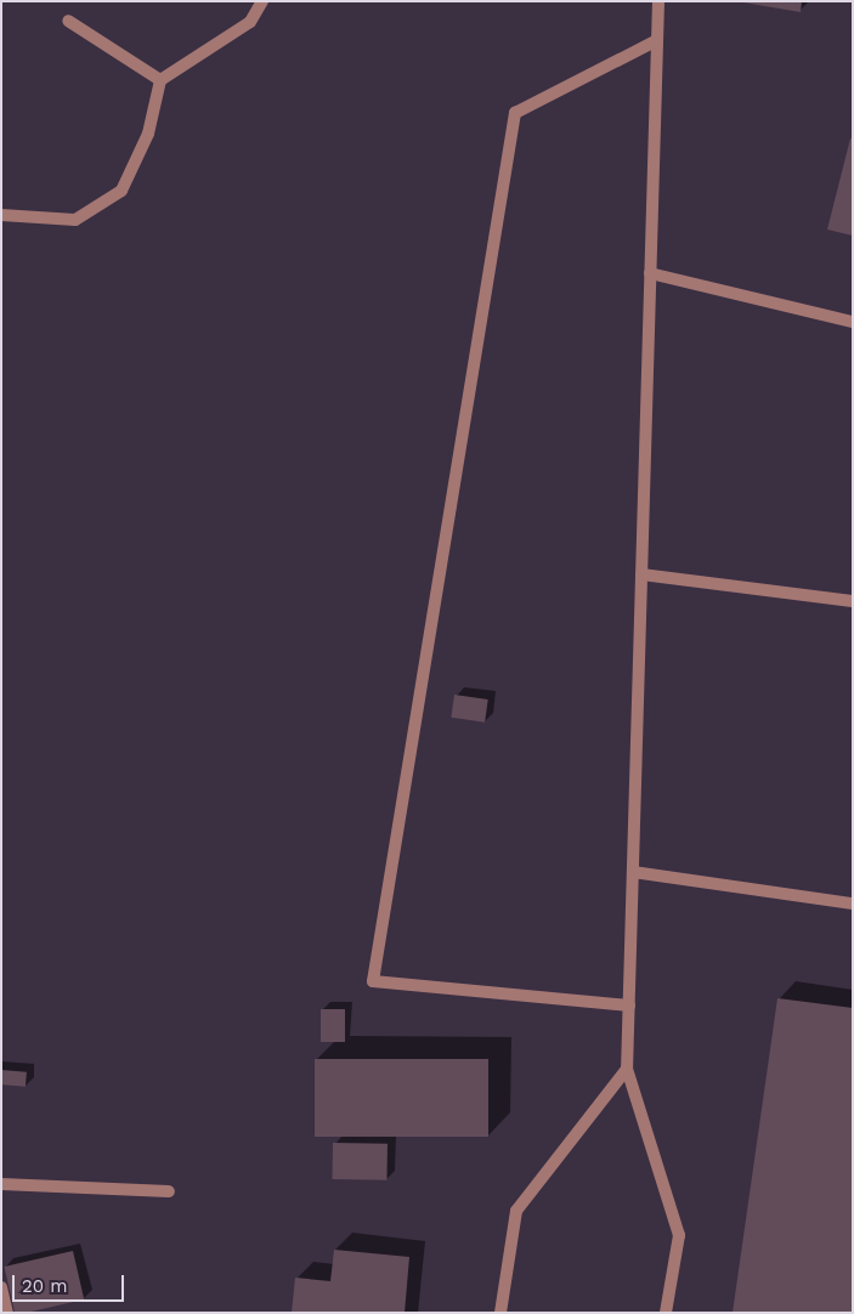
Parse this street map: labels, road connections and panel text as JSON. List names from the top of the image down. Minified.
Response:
{"scale_bar":"20 m"}
